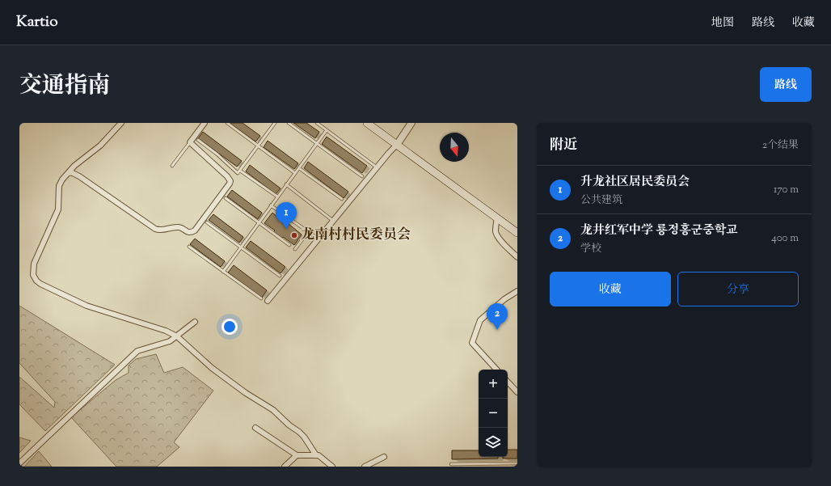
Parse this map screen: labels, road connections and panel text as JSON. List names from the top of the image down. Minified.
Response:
{"places":["龙南村村民委员会"],"north":"bottom","page":{"header":"Kartio","nav":["地图","路线","收藏"],"title":"交通指南","buttons":["路线",["收藏","分享"]],"heading":["附近","2个结果"],"list":[{"mark":"1","name":"升龙社区居民委员会","note":"公共建筑","value":"170 m"},{"mark":"2","name":"龙井红军中学 룡정홍군중학교","note":"学校","value":"400 m"}],"pins":["1","2"],"map_buttons":["+","−"]}}
